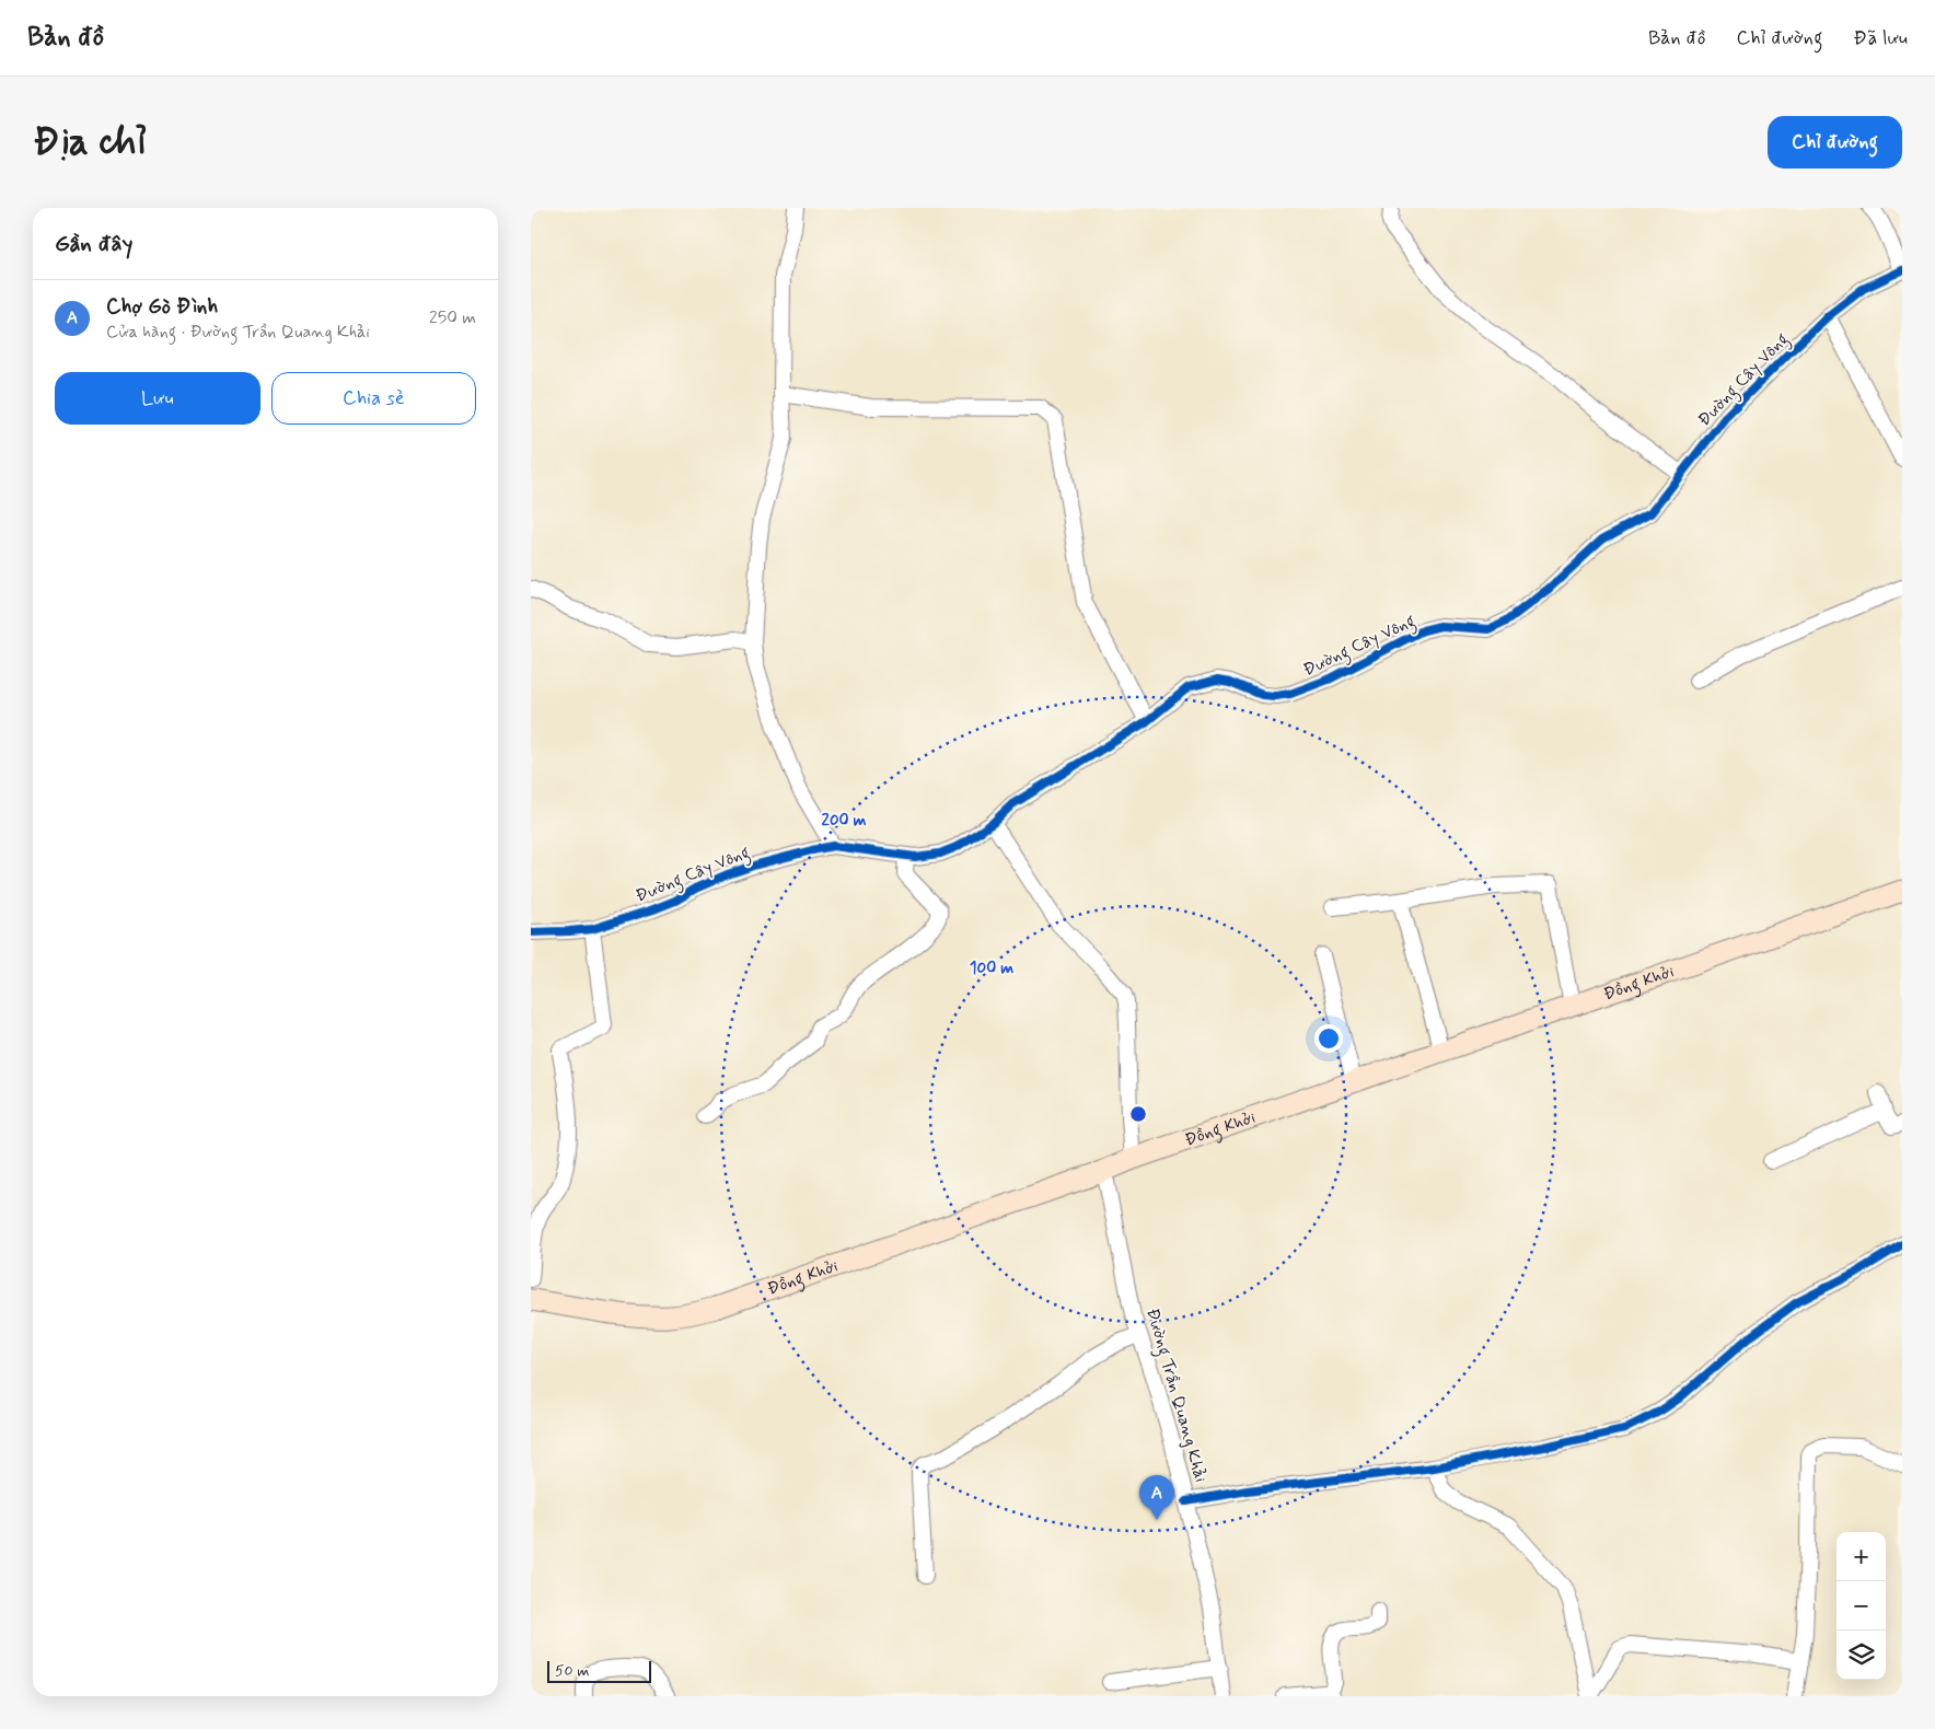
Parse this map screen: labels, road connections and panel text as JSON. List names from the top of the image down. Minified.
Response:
{"streets":{"main road":["Đồng Khởi"],"street":["Đường Cây Vông","Đường Trần Quang Khải"]},"crossings":[["Đồng Khởi","Đường Trần Quang Khải"]],"scale_bar":"50 m","page":{"header":"Bản đồ","nav":["Bản đồ","Chỉ đường","Đã lưu"],"buttons":["Chỉ đường",["Lưu","Chia sẻ"]],"title":"Địa chỉ","heading":"Gần đây","list":[{"mark":"A","name":"Chợ Gò Đình","note":"Cửa hàng · Đường Trần Quang Khải","value":"250 m"}],"pins":"A","map_buttons":["+","−"],"scale":"50 m"},"rings":["200 m","100 m"]}
